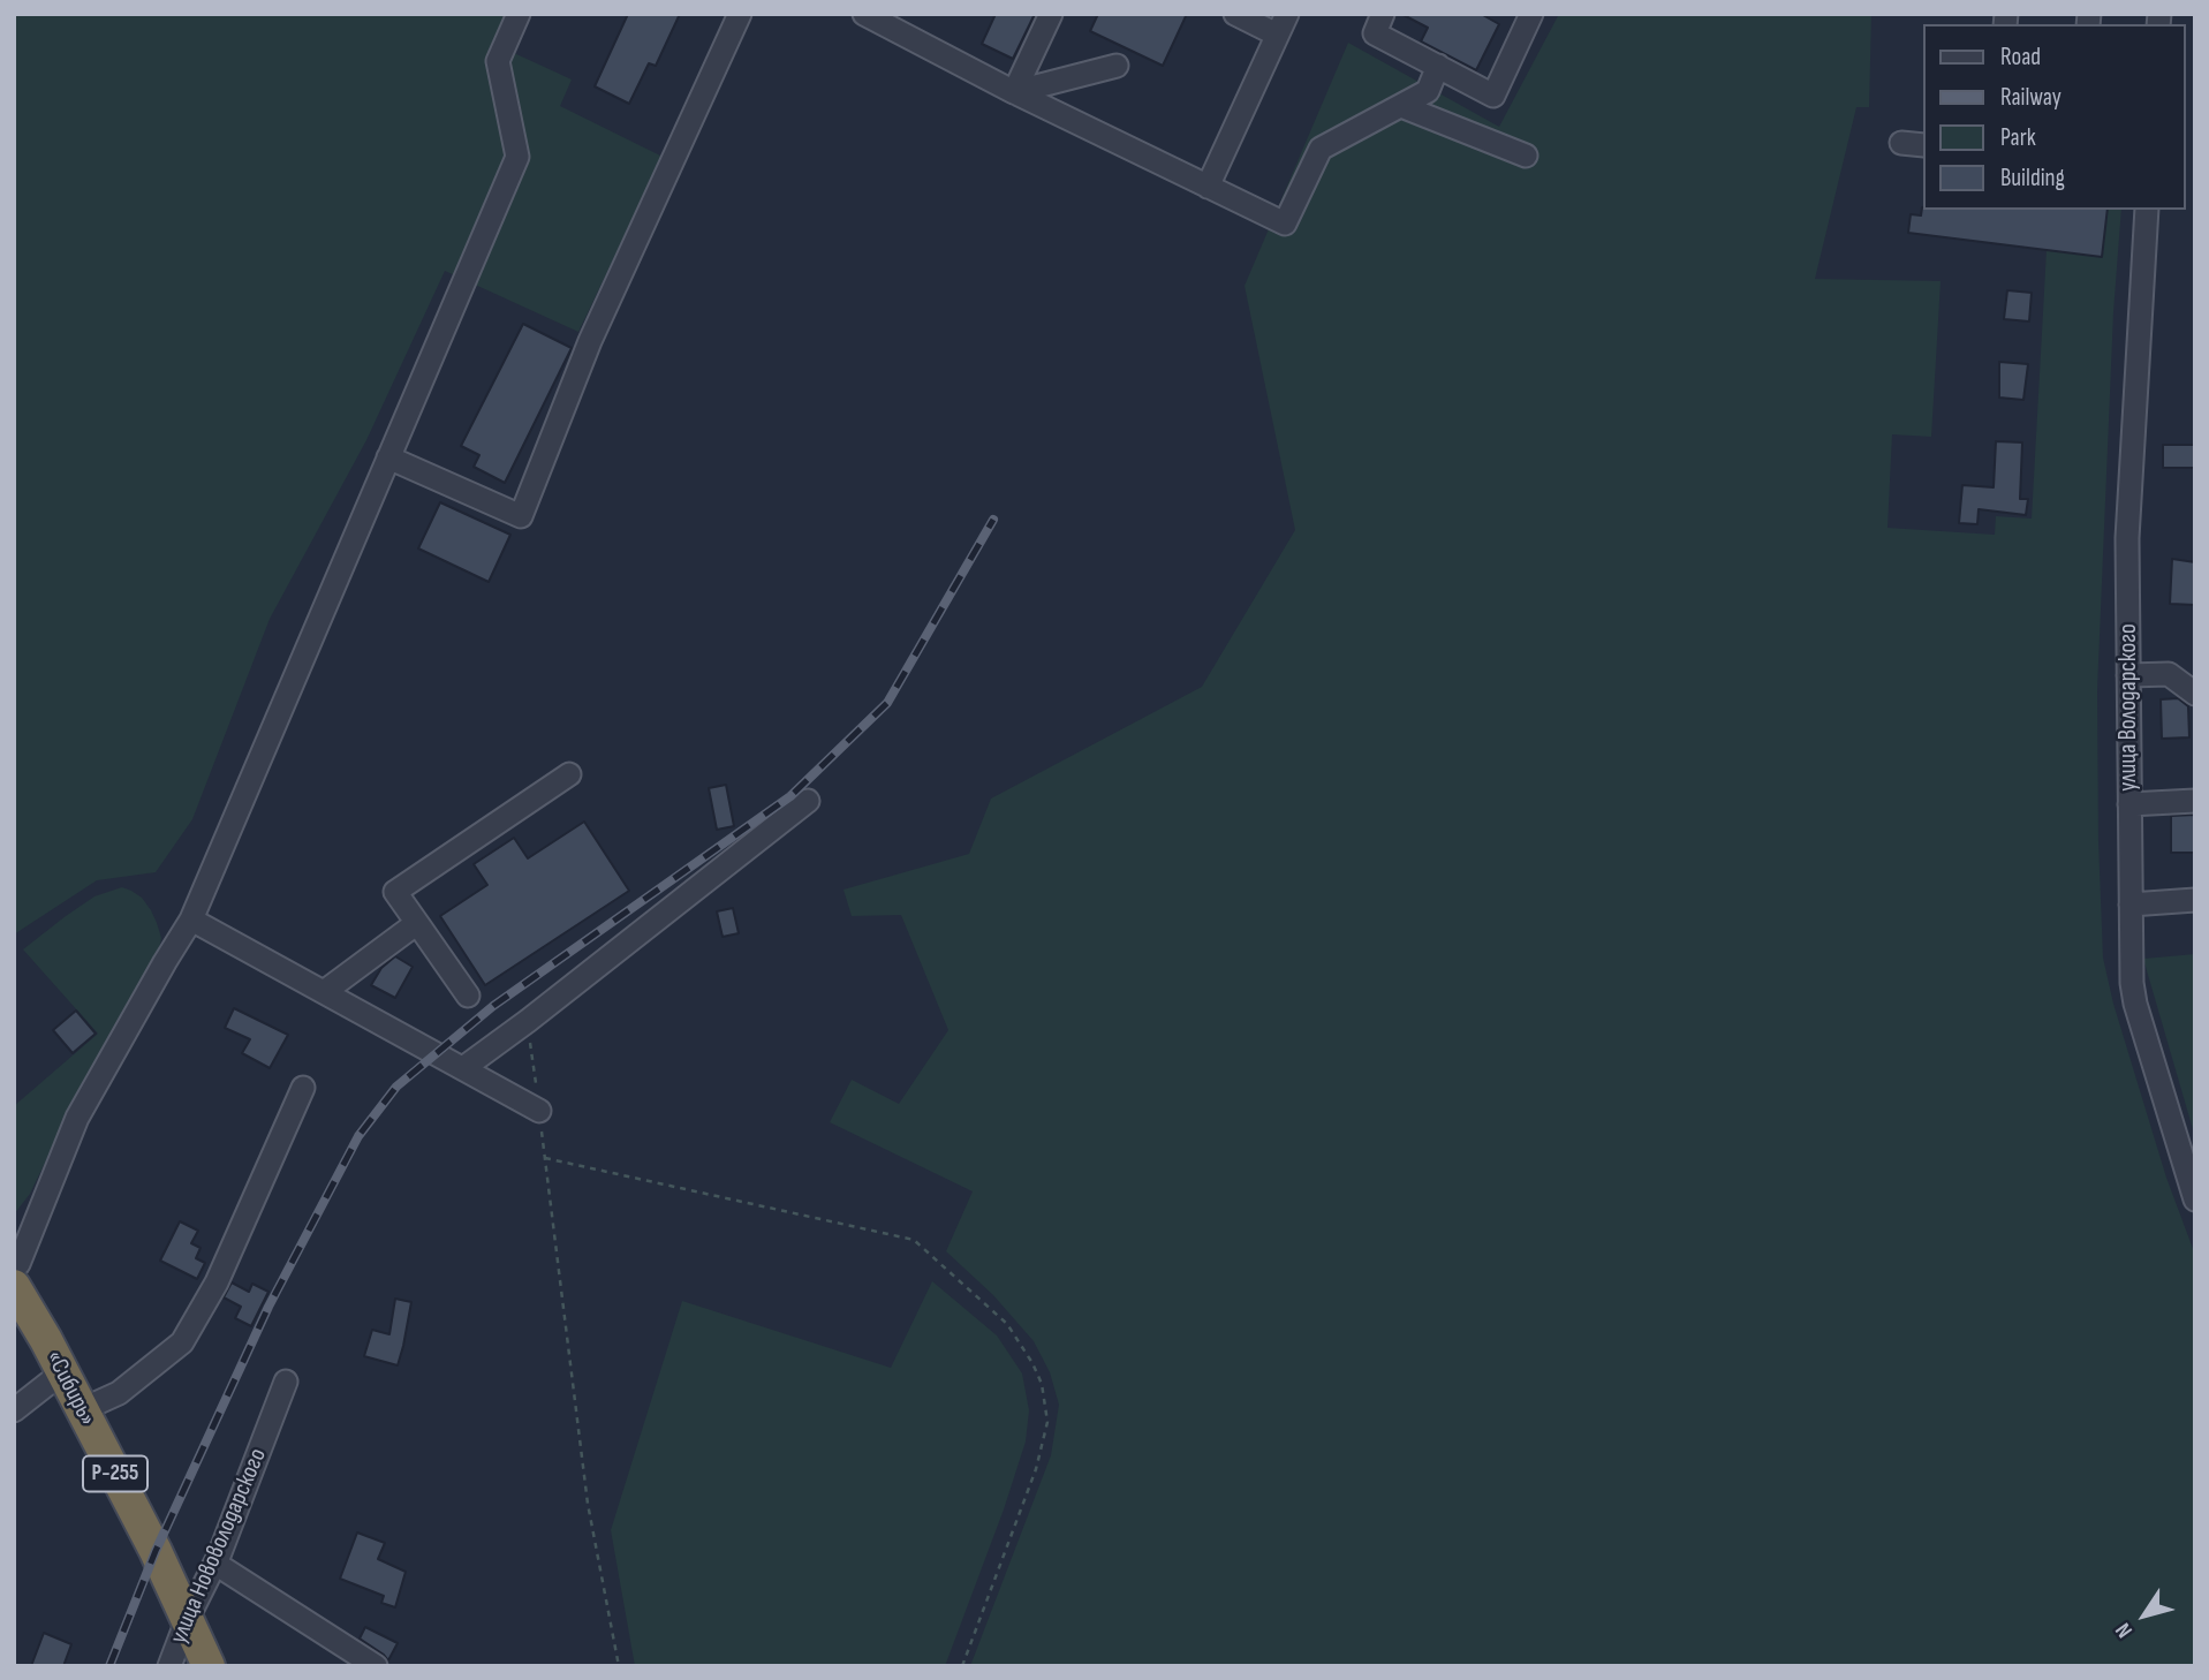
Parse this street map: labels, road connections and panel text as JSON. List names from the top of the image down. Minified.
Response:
{"streets":{"highway":["«Сибирь»","Р-255"],"street":["улица Володарского","улица Нововолодарского"]},"crossings":[["«Сибирь»","улица Нововолодарского"]],"legend":["Road","Railway","Park","Building"],"north":"bottom left"}
